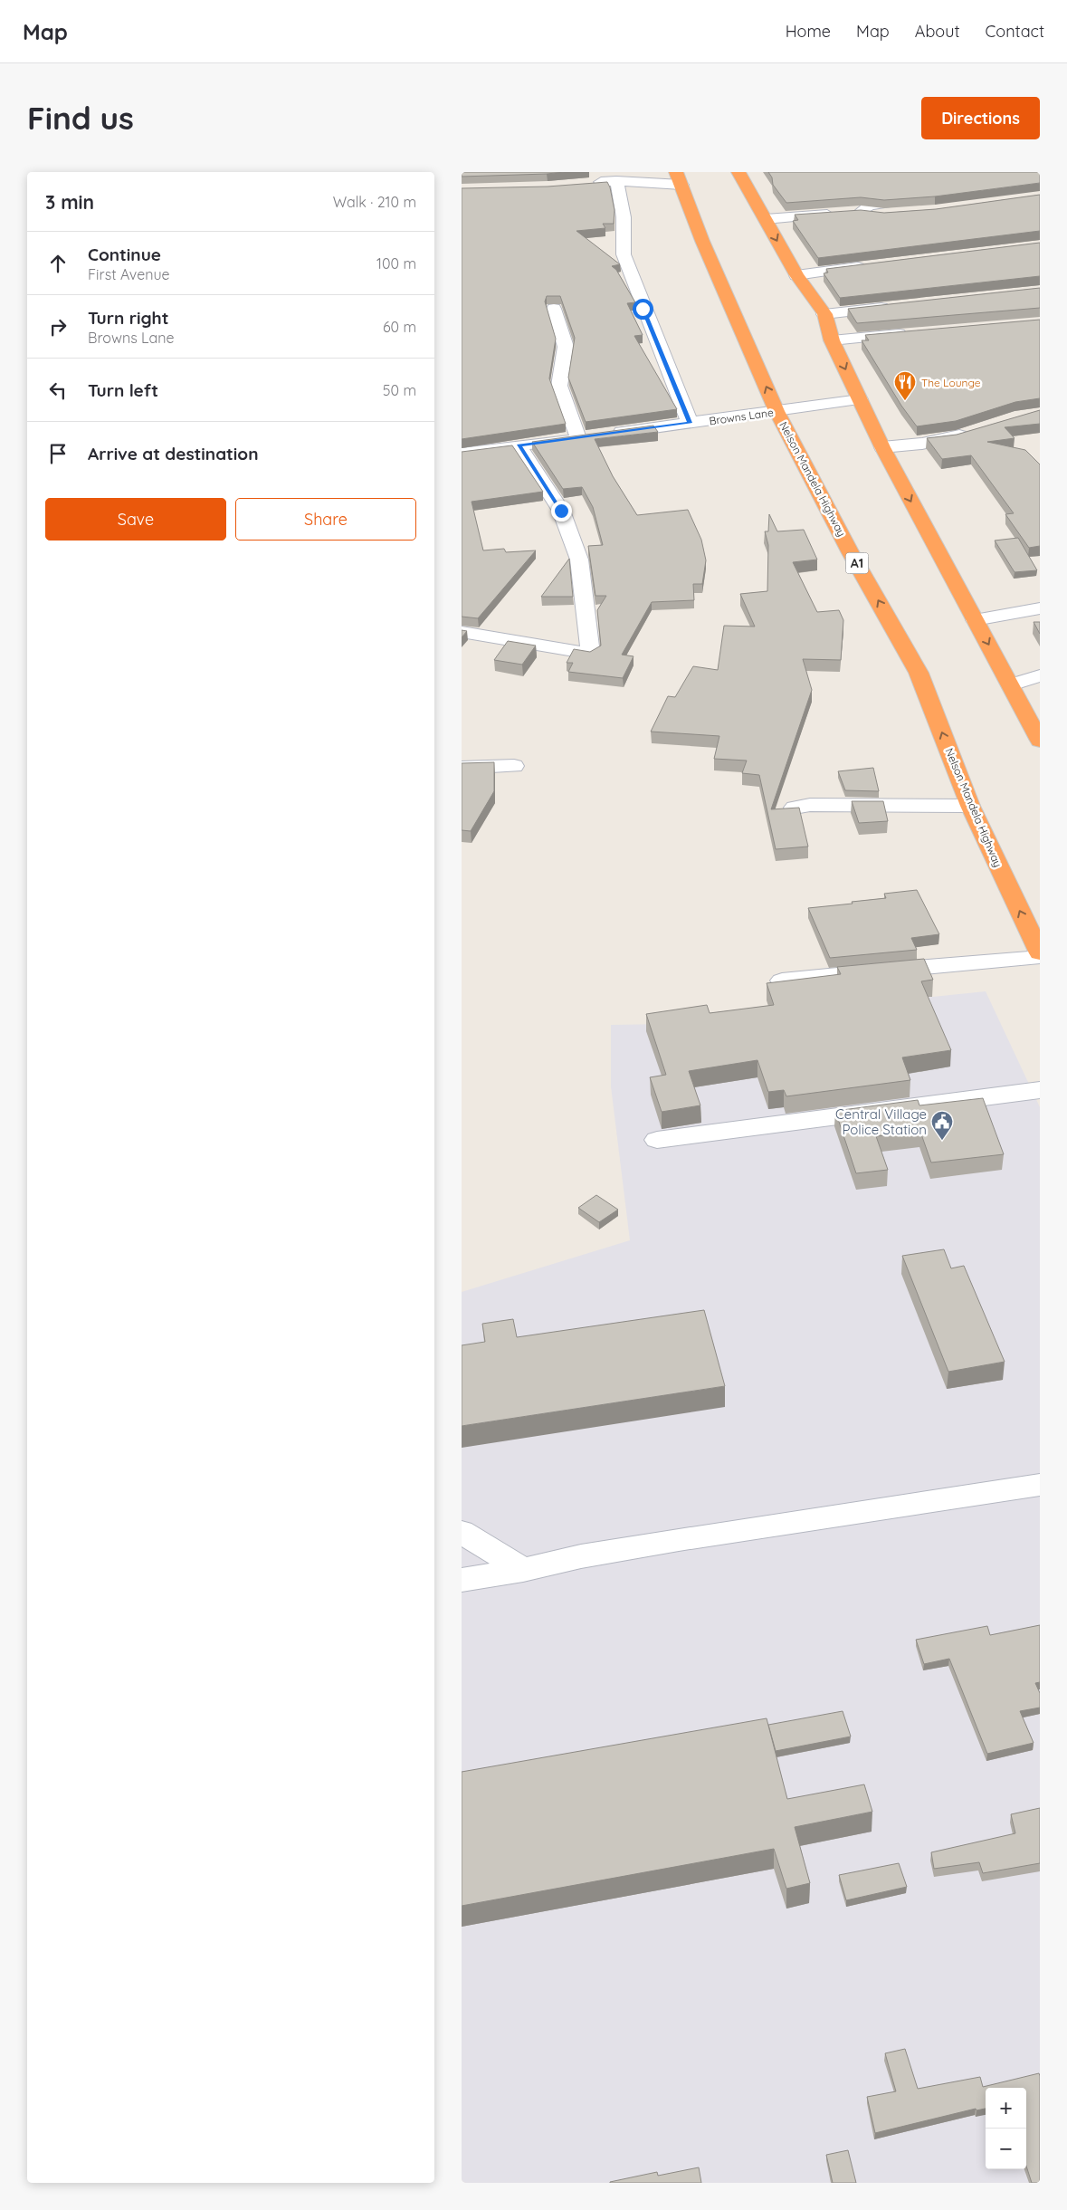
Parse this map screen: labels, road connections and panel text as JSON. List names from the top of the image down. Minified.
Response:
{"streets":{"highway":["Nelson Mandela Highway","A1"],"street":["Browns Lane"]},"crossings":[["Browns Lane","Nelson Mandela Highway"]],"places":{"restaurant":["The Lounge"],"public building":["Central Village Police Station"]},"page":{"header":"Map","nav":["Home","Map","About","Contact"],"buttons":["Directions",["Save","Share"]],"title":"Find us","heading":["3 min","Walk · 210 m"],"list":[["Continue","First Avenue","100 m"],["Turn right","Browns Lane","60 m"],["Turn left","50 m"],"Arrive at destination"],"map_buttons":["+","−"]}}
